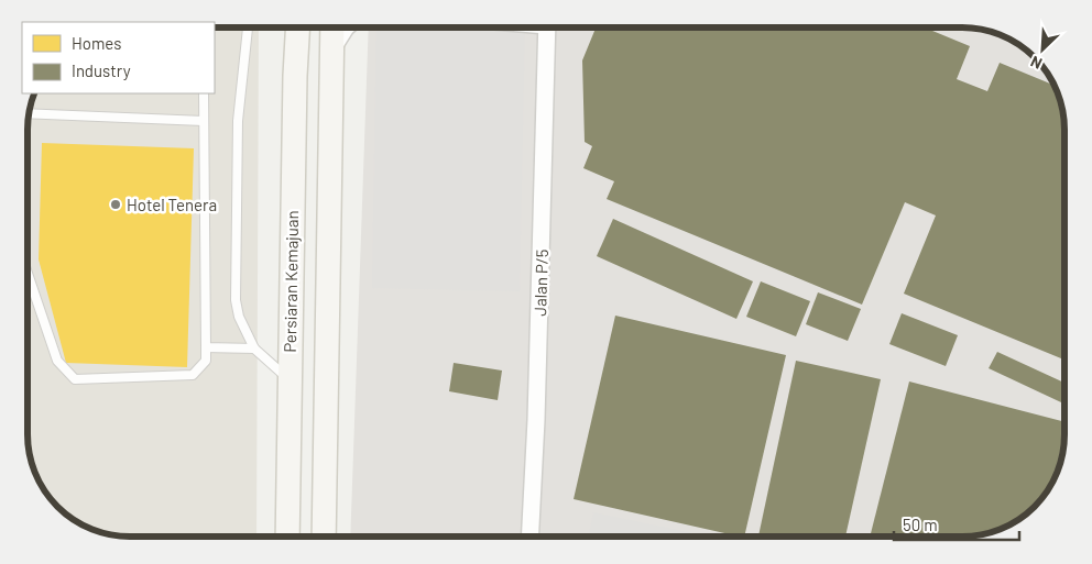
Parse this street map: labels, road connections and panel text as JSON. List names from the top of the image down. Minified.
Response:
{"streets":{"main road":["Persiaran Kemajuan"],"street":["Jalan P/5"]},"places":["Hotel Tenera"],"legend":["Homes","Industry"],"scale_bar":"50 m","north":"bottom left"}
